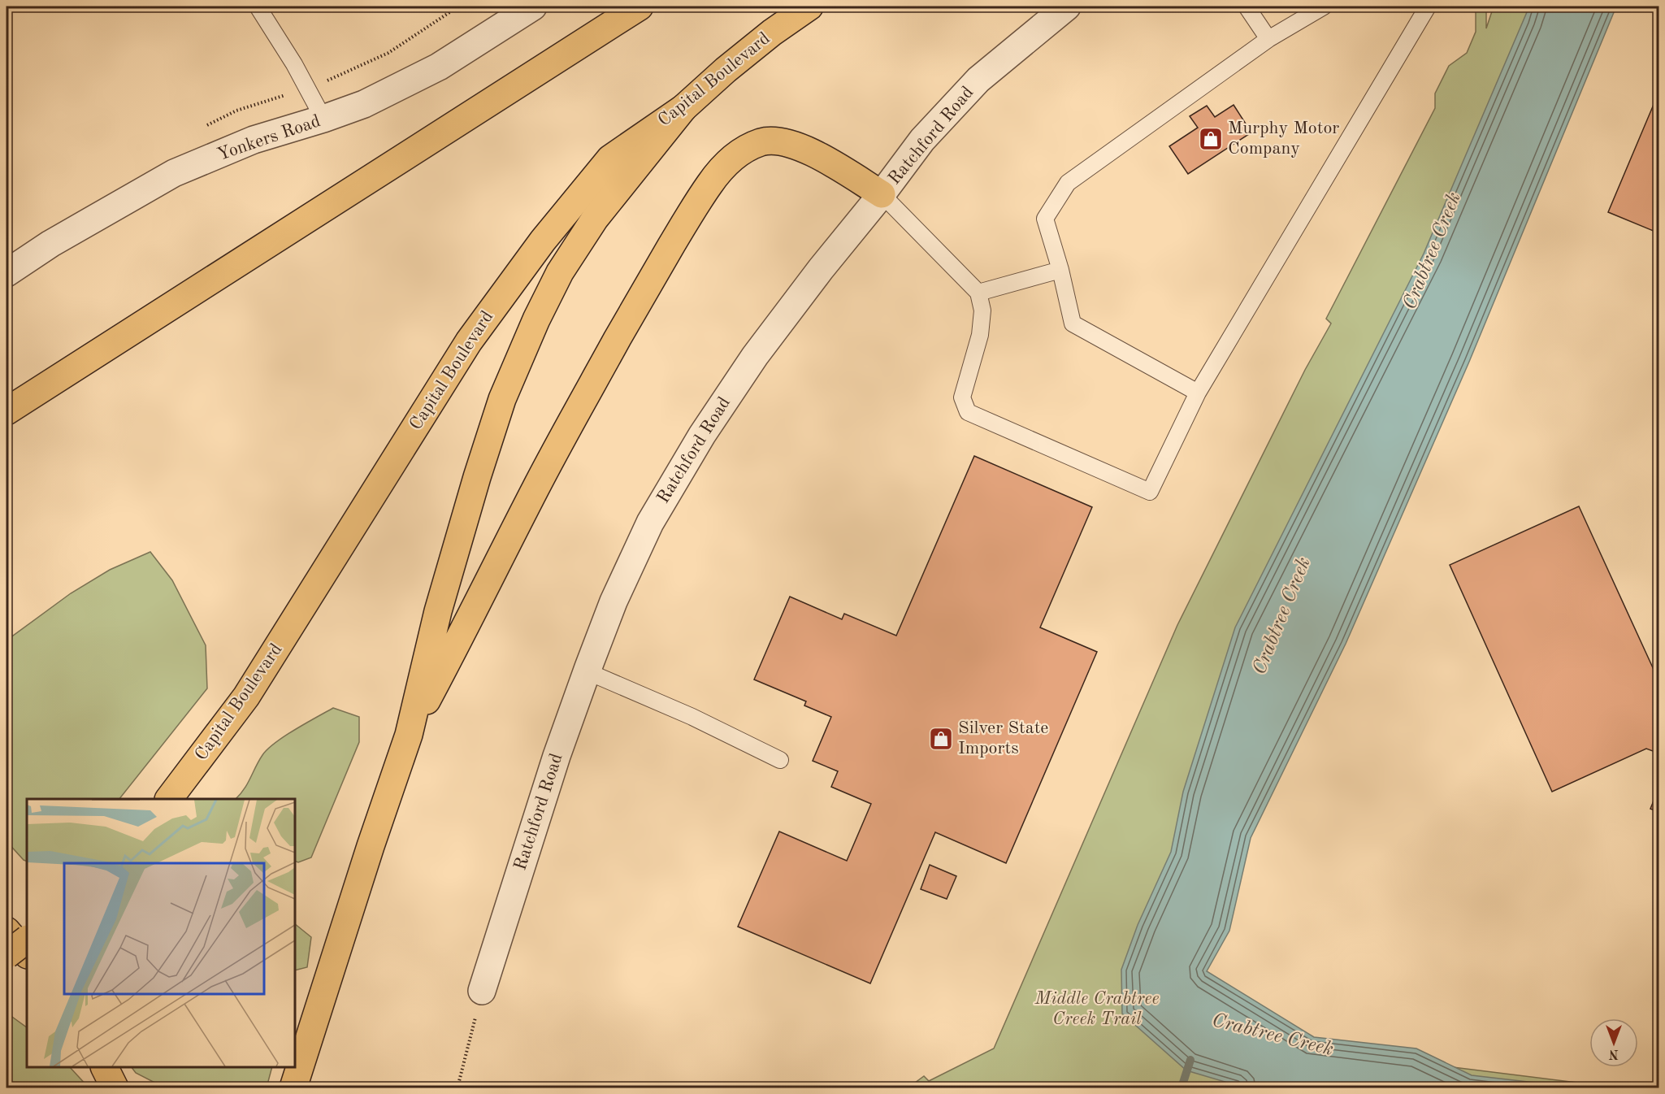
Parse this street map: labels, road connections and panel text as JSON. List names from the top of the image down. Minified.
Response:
{"streets":{"main road":["Capital Boulevard"],"street":["Ratchford Road","Yonkers Road"]},"water":["Crabtree Creek"],"parks":["Middle Crabtree Creek Trail"],"places":{"shop":["Murphy Motor Company","Silver State Imports"]},"north":"bottom"}
